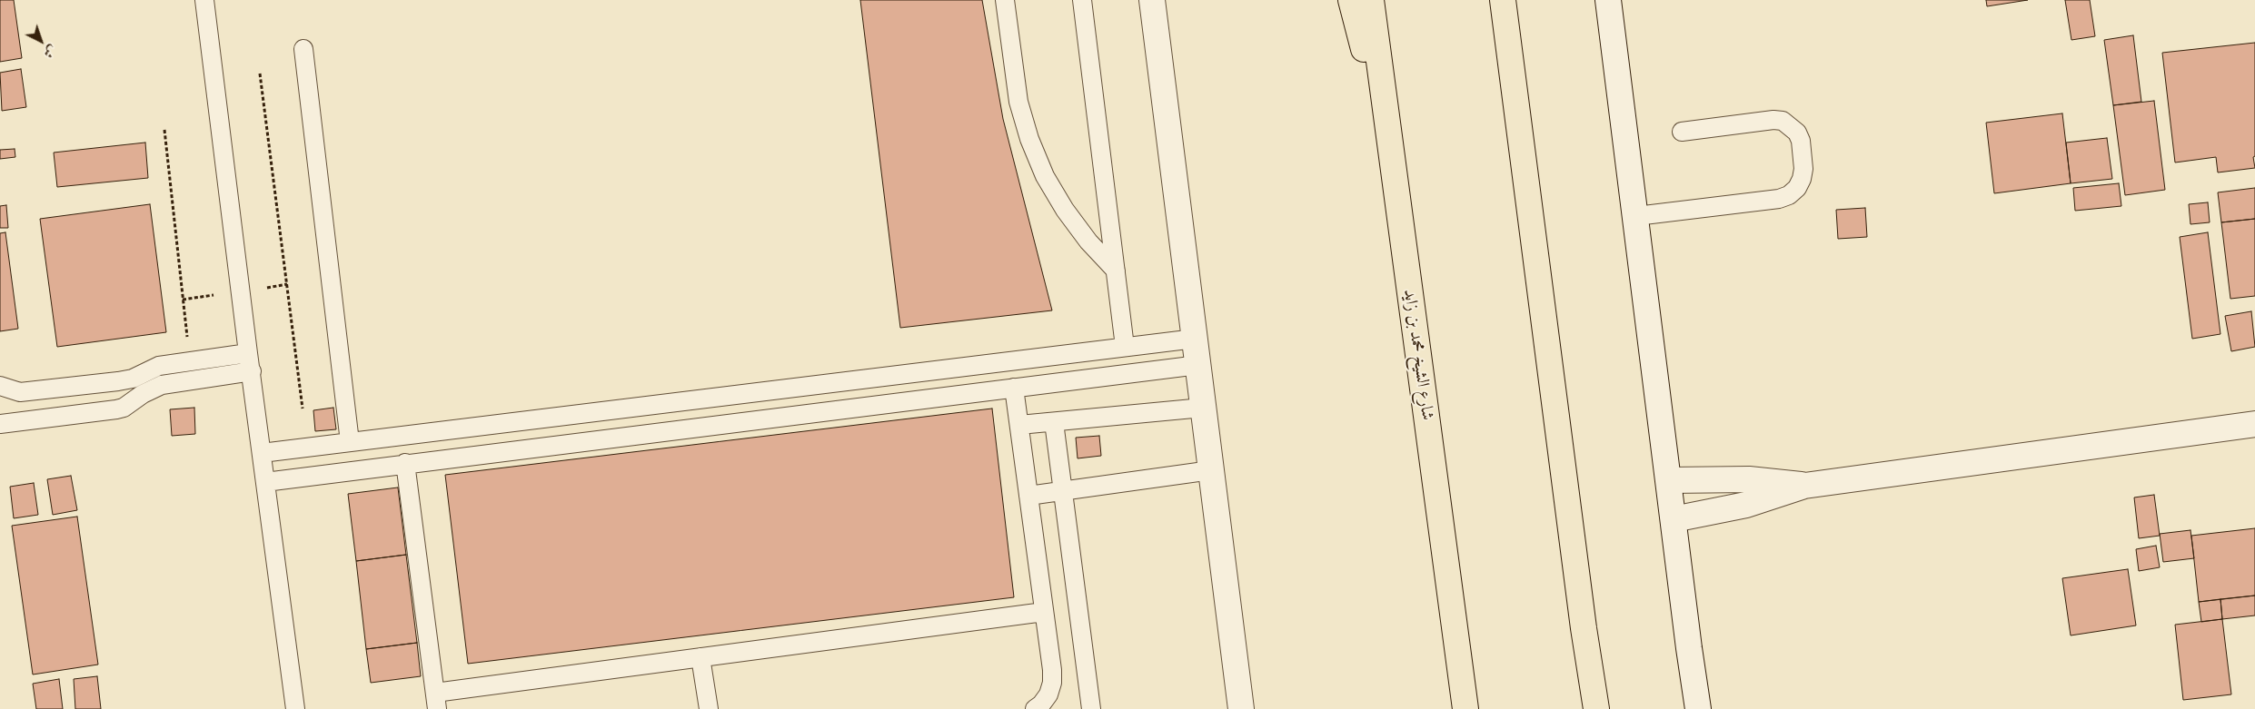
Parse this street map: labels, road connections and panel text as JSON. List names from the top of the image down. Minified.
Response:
{"streets":{"highway":["شارع الشيخ محمد بن زايد"]},"north":"bottom right"}
